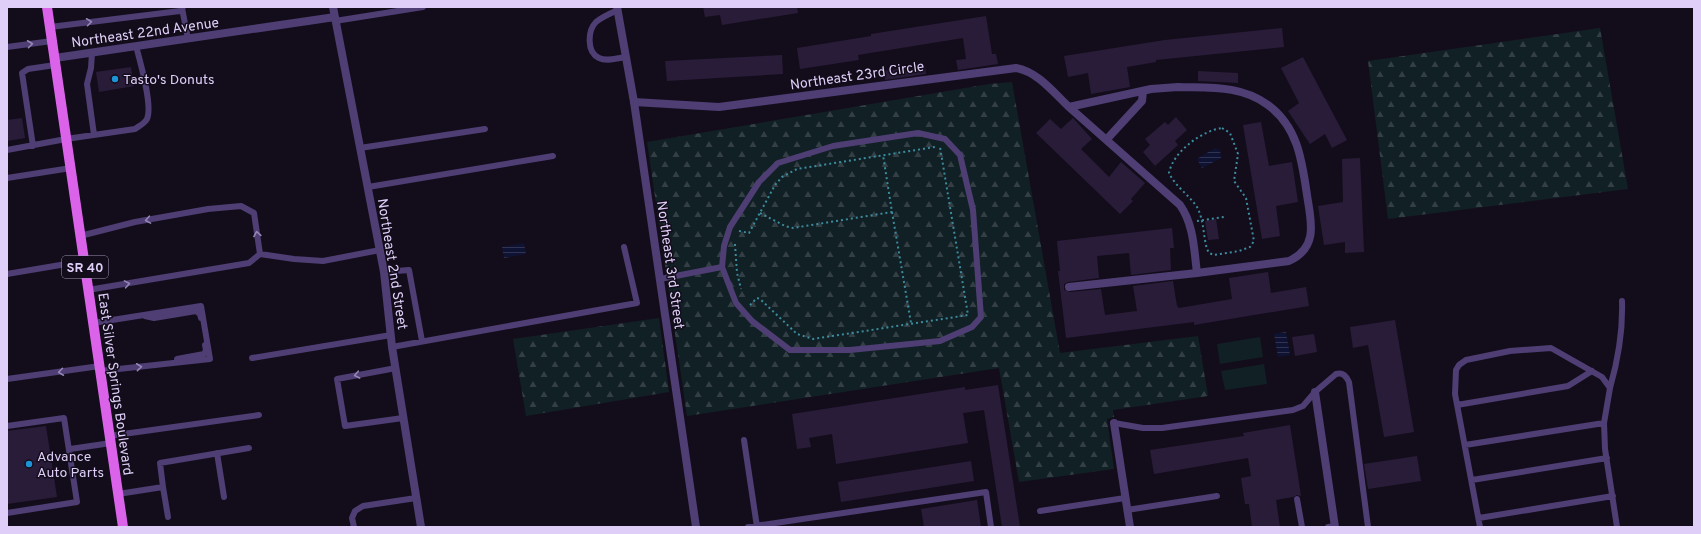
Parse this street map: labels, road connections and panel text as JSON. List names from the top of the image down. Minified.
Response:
{"streets":{"main road":["SR 40","East Silver Springs Boulevard"],"street":["Northeast 22nd Avenue","Northeast 23rd Circle","Northeast 2nd Street","Northeast 3rd Street"]},"crossings":[["Northeast 22nd Avenue","Northeast 2nd Street"],["Northeast 22nd Avenue","East Silver Springs Boulevard"],["Northeast 23rd Circle","Northeast 3rd Street"]],"places":["Tasto's Donuts","Advance Auto Parts"]}
